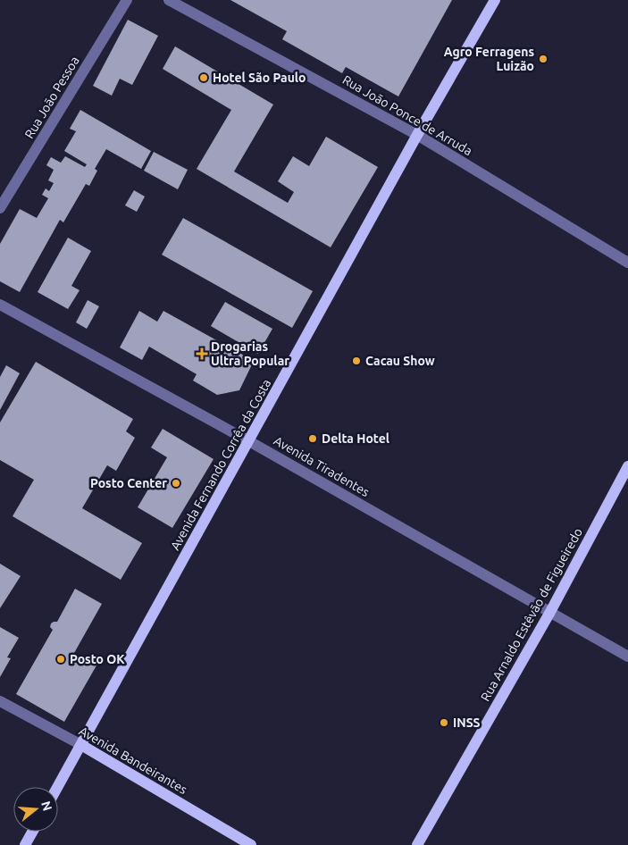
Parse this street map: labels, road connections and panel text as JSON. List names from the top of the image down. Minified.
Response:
{"streets":{"main road":["Avenida Fernando Corrêa da Costa","Rua Arnaldo Estêvão de Figueiredo","Avenida Bandeirantes"],"street":["Rua João Pessoa","Rua João Ponce de Arruda","Avenida Tiradentes"]},"crossings":[["Rua João Ponce de Arruda","Avenida Fernando Corrêa da Costa"],["Avenida Fernando Corrêa da Costa","Avenida Tiradentes"],["Avenida Fernando Corrêa da Costa","Avenida Bandeirantes"],["Avenida Tiradentes","Rua Arnaldo Estêvão de Figueiredo"]],"places":{"other":["Agro Ferragens Luizão","Hotel São Paulo","Cacau Show","Delta Hotel","Posto Center","Posto OK","INSS"],"health":["Drogarias Ultra Popular"]},"north":"right"}
